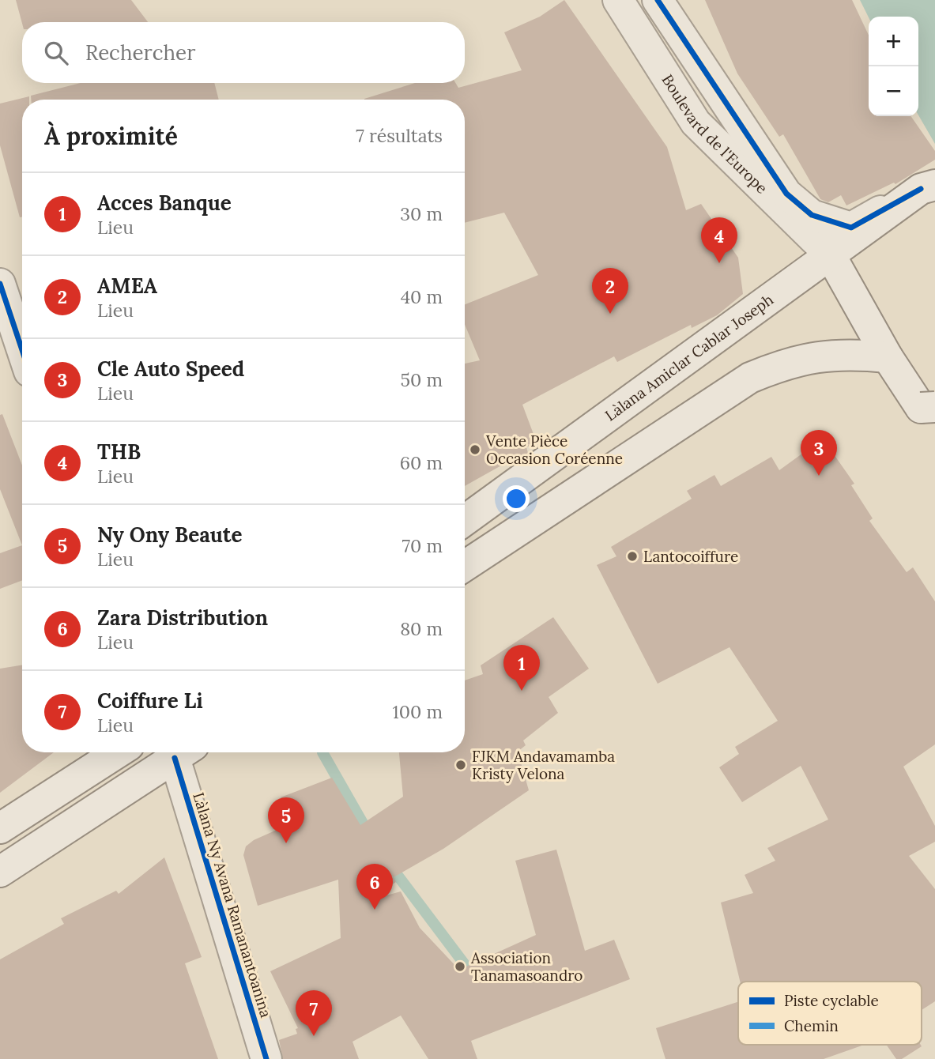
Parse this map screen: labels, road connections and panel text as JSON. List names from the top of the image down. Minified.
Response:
{"streets":{"main road":["Boulevard de l'Europe","Làlana Amiclar Cablar Joseph","Làlana Ny Avana Ramanantoanina"]},"crossings":[["Boulevard de l'Europe","Làlana Amiclar Cablar Joseph"]],"places":["Vente Pièce Occasion Coréenne","Lantocoiffure","FJKM Andavamamba Kristy Velona","Association Tanamasoandro"],"legend":["Piste cyclable","Chemin"],"page":{"map_buttons":["+","−"],"search":"Rechercher","heading":["À proximité","7 résultats"],"list":[{"mark":"1","name":"Acces Banque","note":"Lieu","value":"30 m"},{"mark":"2","name":"AMEA","note":"Lieu","value":"40 m"},{"mark":"3","name":"Cle Auto Speed","note":"Lieu","value":"50 m"},{"mark":"4","name":"THB","note":"Lieu","value":"60 m"},{"mark":"5","name":"Ny Ony Beaute","note":"Lieu","value":"70 m"},{"mark":"6","name":"Zara Distribution","note":"Lieu","value":"80 m"},{"mark":"7","name":"Coiffure Li","note":"Lieu","value":"100 m"}],"pins":["4","2","3","1","5","6","7"]}}
